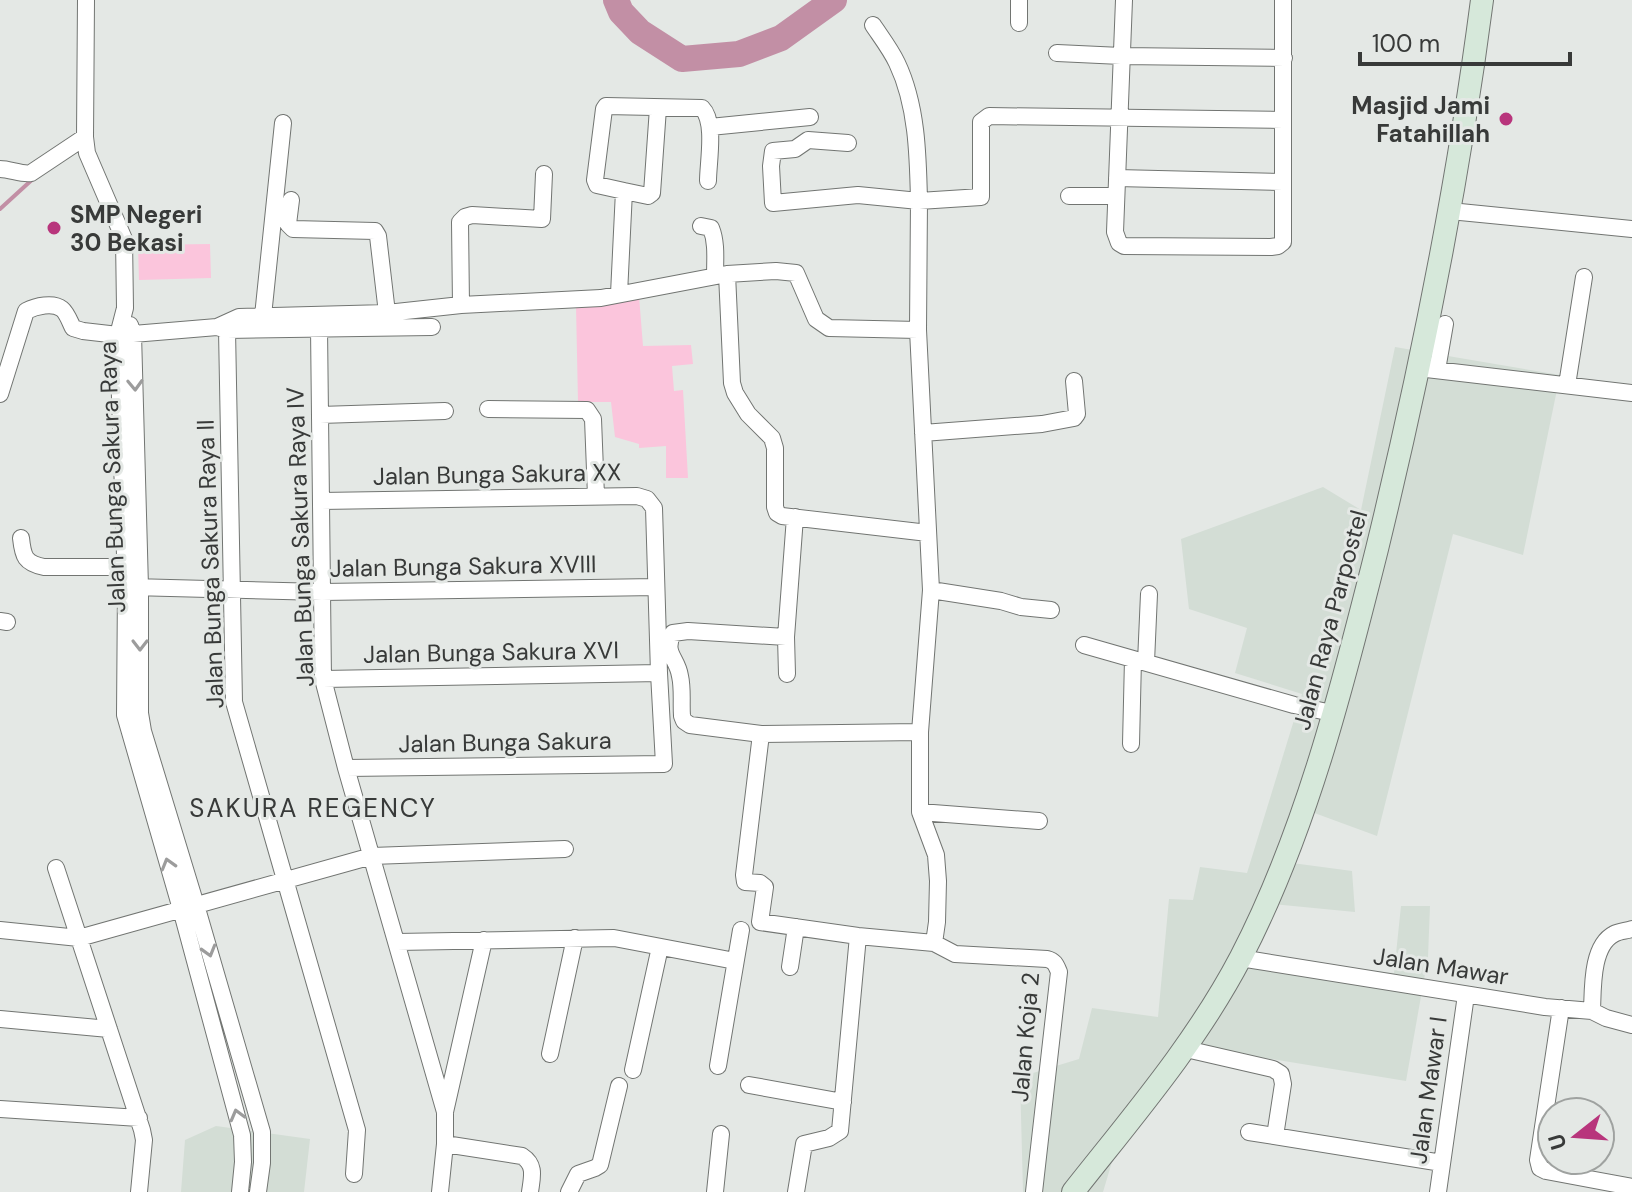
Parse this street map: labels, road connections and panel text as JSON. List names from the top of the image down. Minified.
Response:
{"streets":{"main road":["Jalan Raya Parpostel"],"street":["Jalan Bunga Sakura XX","Jalan Bunga Sakura Raya","Jalan Bunga Sakura Raya IV","Jalan Bunga Sakura Raya II","Jalan Bunga Sakura XVIII","Jalan Bunga Sakura XVI","Jalan Bunga Sakura","Jalan Mawar","Jalan Koja 2","Jalan Mawar I"]},"crossings":[["Jalan Bunga Sakura XX","Jalan Bunga Sakura Raya IV"],["Jalan Bunga Sakura XX","Jalan Bunga Sakura XVIII"],["Jalan Bunga Sakura XX","Jalan Bunga Sakura XVI"],["Jalan Bunga Sakura XX","Jalan Bunga Sakura"],["Jalan Bunga Sakura Raya","Jalan Bunga Sakura XVIII"],["Jalan Bunga Sakura Raya IV","Jalan Bunga Sakura XVIII"],["Jalan Bunga Sakura Raya IV","Jalan Bunga Sakura XVI"],["Jalan Bunga Sakura Raya IV","Jalan Bunga Sakura"],["Jalan Bunga Sakura Raya II","Jalan Bunga Sakura XVIII"],["Jalan Raya Parpostel","Jalan Mawar"],["Jalan Mawar","Jalan Mawar I"]],"districts":["SAKURA REGENCY"],"places":["Masjid Jami Fatahillah","SMP Negeri 30 Bekasi"],"scale_bar":"100 m","north":"left"}
